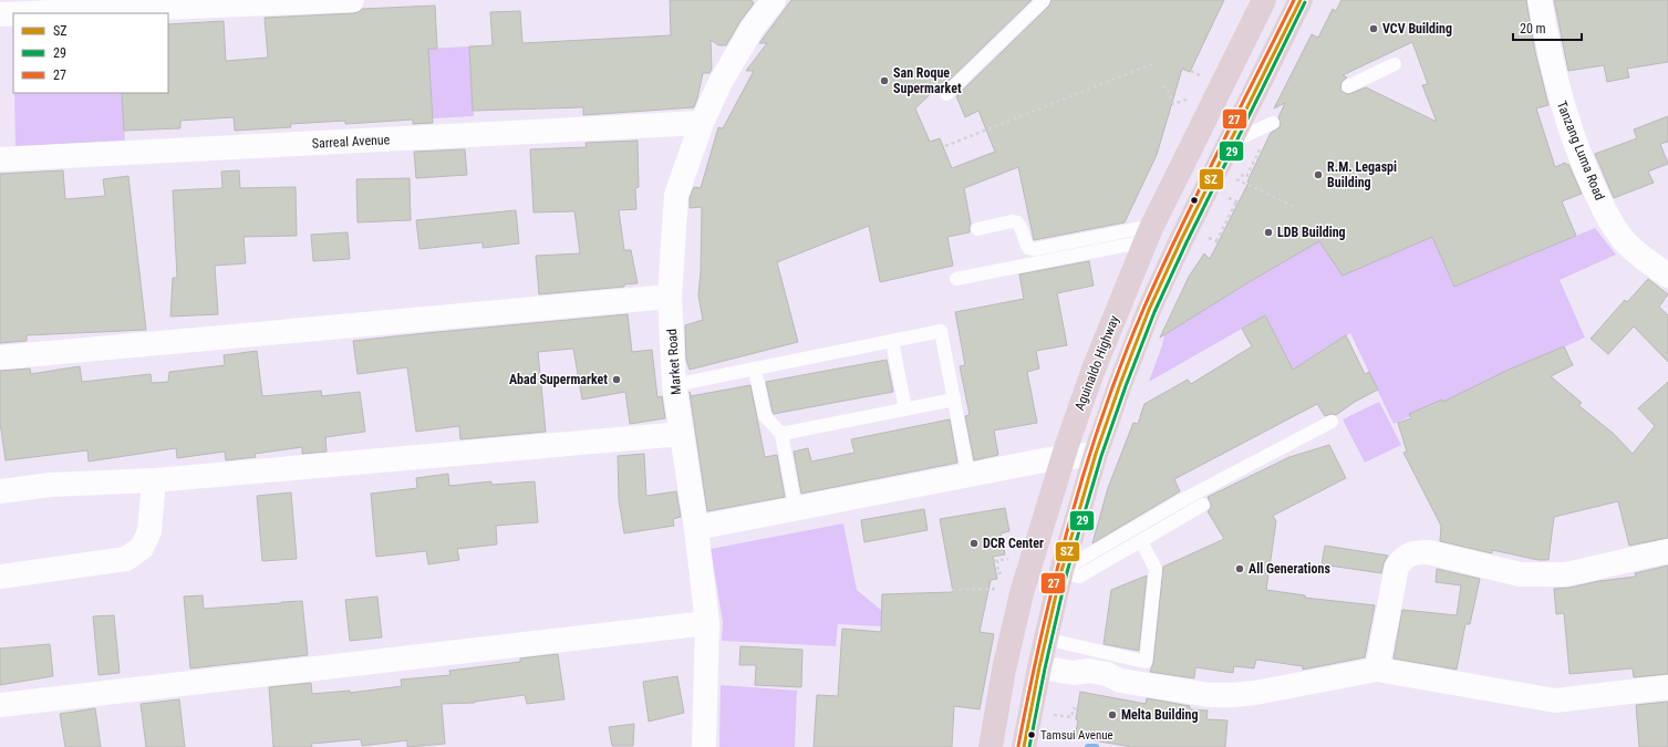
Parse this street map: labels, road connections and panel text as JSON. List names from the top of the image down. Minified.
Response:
{"streets":{"highway":["Aguinaldo Highway"],"street":["Sarreal Avenue","Tanzang Luma Road","Market Road"]},"crossings":[["Sarreal Avenue","Market Road"]],"places":["VCV Building","San Roque Supermarket","R.M. Legaspi Building","LDB Building","Abad Supermarket","DCR Center","All Generations","Melta Building","Tamsui Avenue"],"lines":["transit line SZ","transit line 27","transit line 29"],"legend":["SZ","29","27"],"scale_bar":"20 m"}
